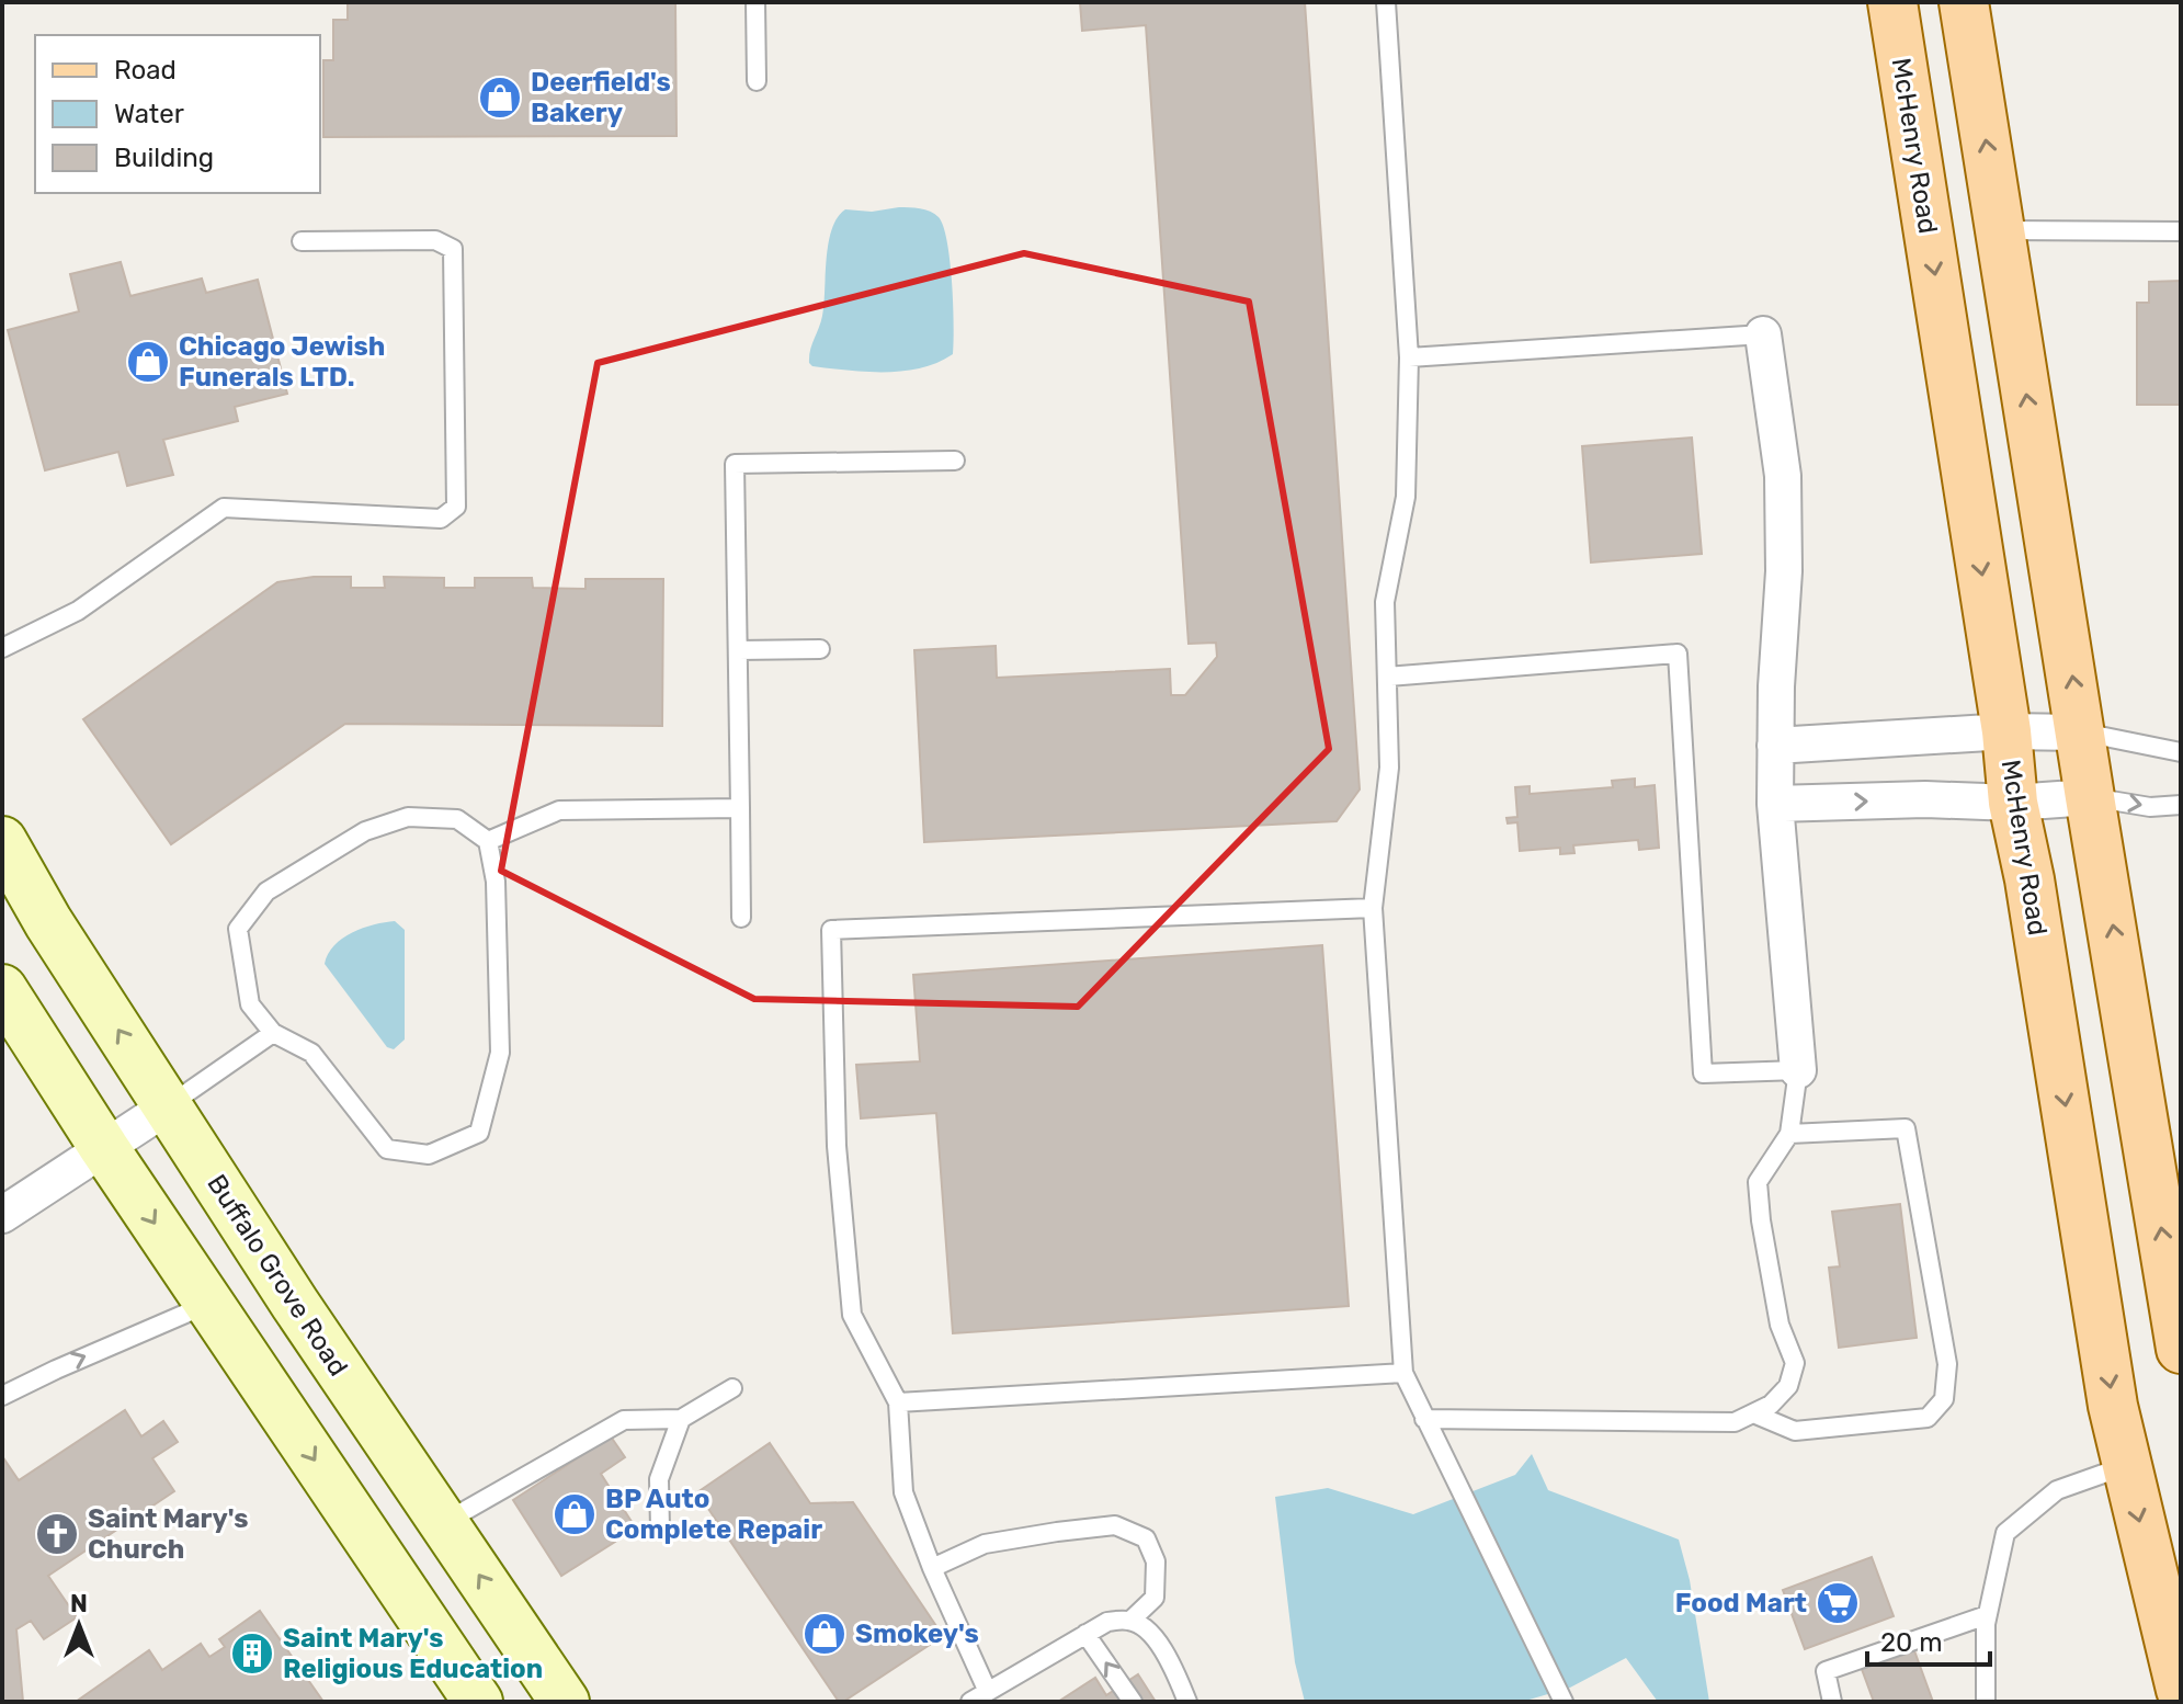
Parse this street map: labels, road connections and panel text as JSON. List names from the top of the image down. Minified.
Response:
{"streets":{"main road":["McHenry Road","Buffalo Grove Road"]},"places":{"shop":["Deerfield's Bakery","Chicago Jewish Funerals LTD.","BP Auto Complete Repair","Smokey's"],"church":["Saint Mary's Church"],"supermarket":["Food Mart"],"building":["Saint Mary's Religious Education"]},"legend":["Road","Water","Building"],"scale_bar":"20 m","north":"top"}
